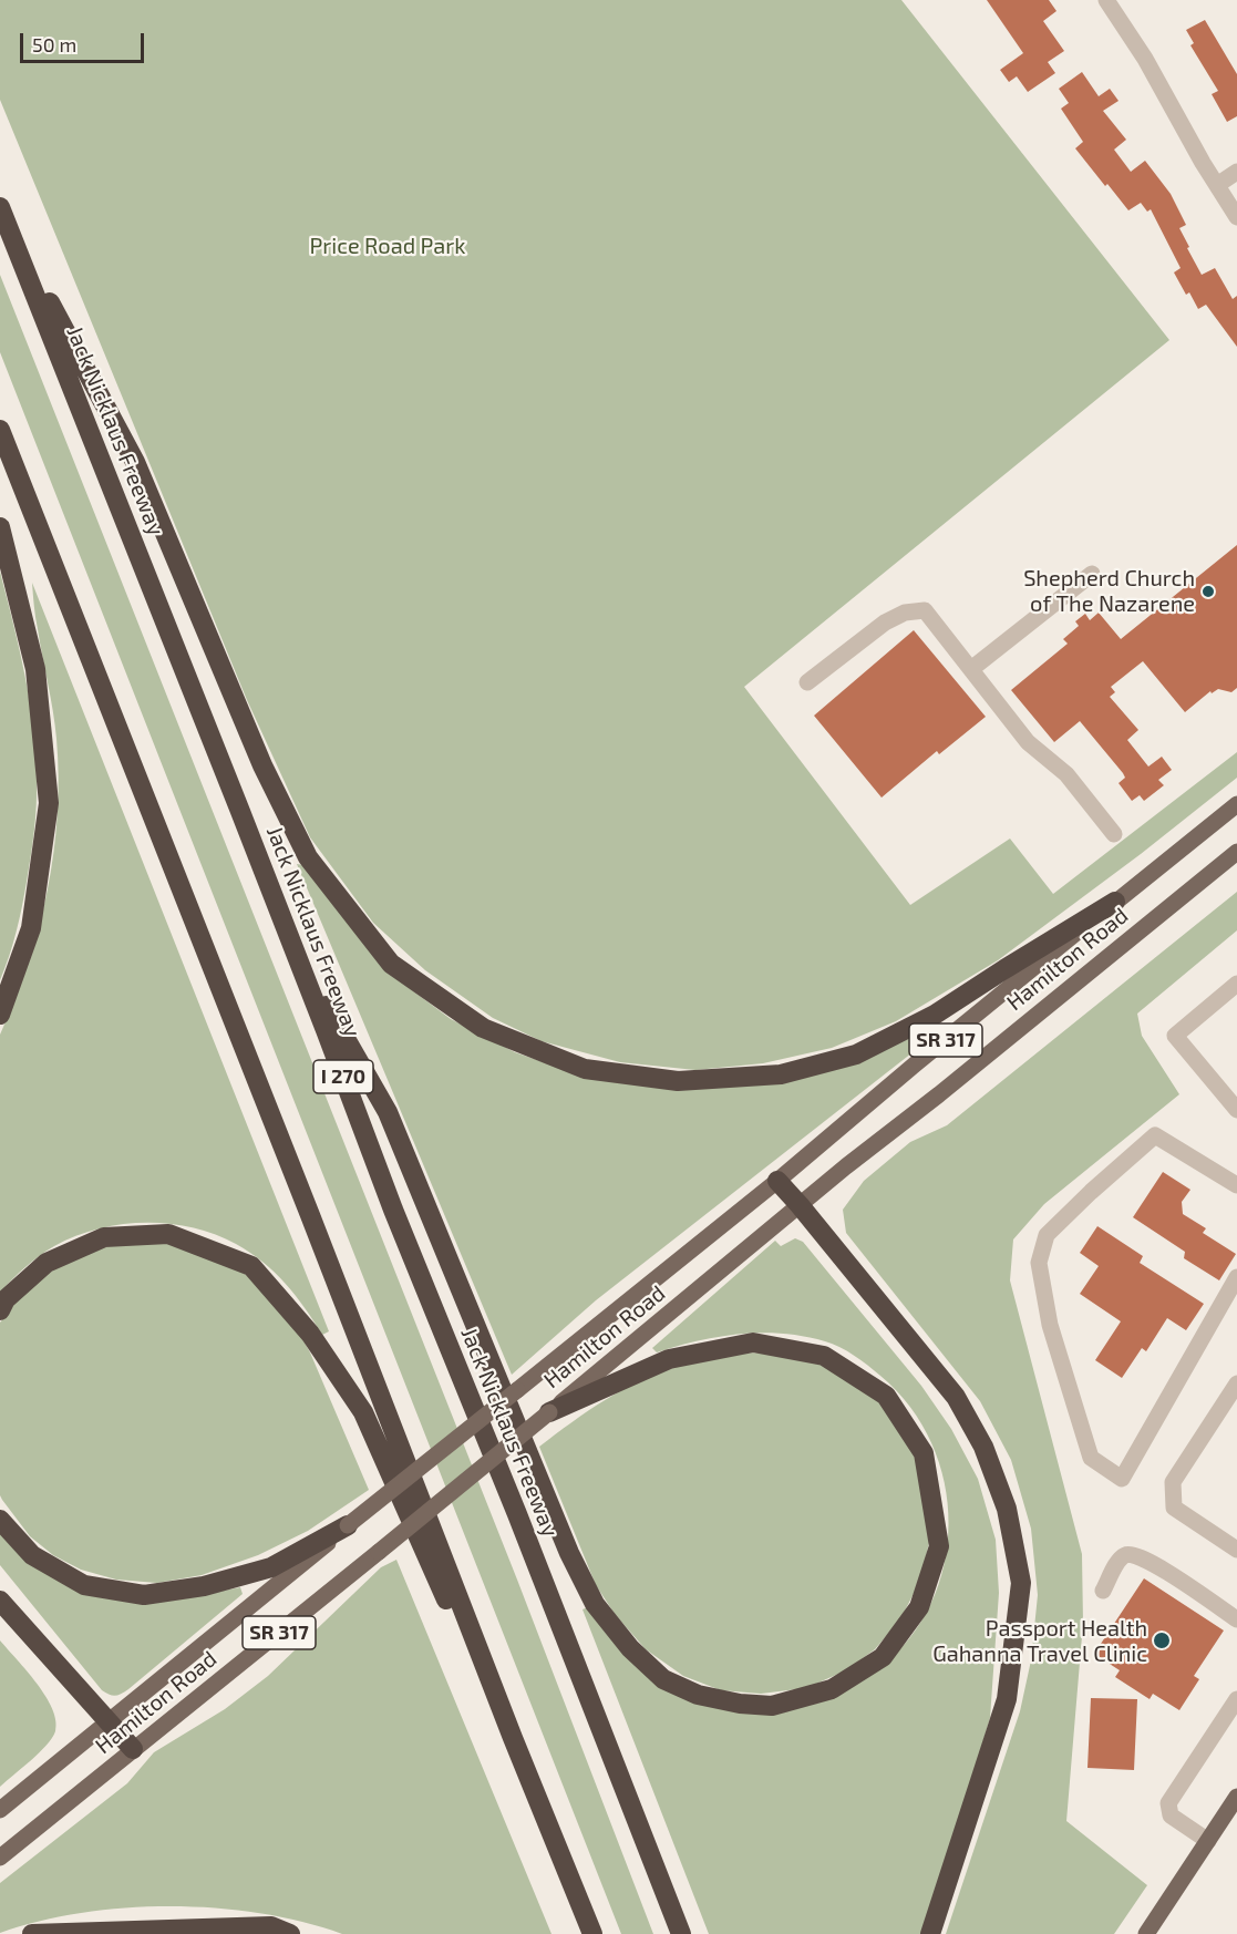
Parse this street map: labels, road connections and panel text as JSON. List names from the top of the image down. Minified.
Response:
{"streets":{"highway":["Jack Nicklaus Freeway","I 270"],"main road":["Hamilton Road","SR 317"]},"parks":["Price Road Park"],"places":["Shepherd Church of The Nazarene","Passport Health Gahanna Travel Clinic"],"scale_bar":"50 m"}
